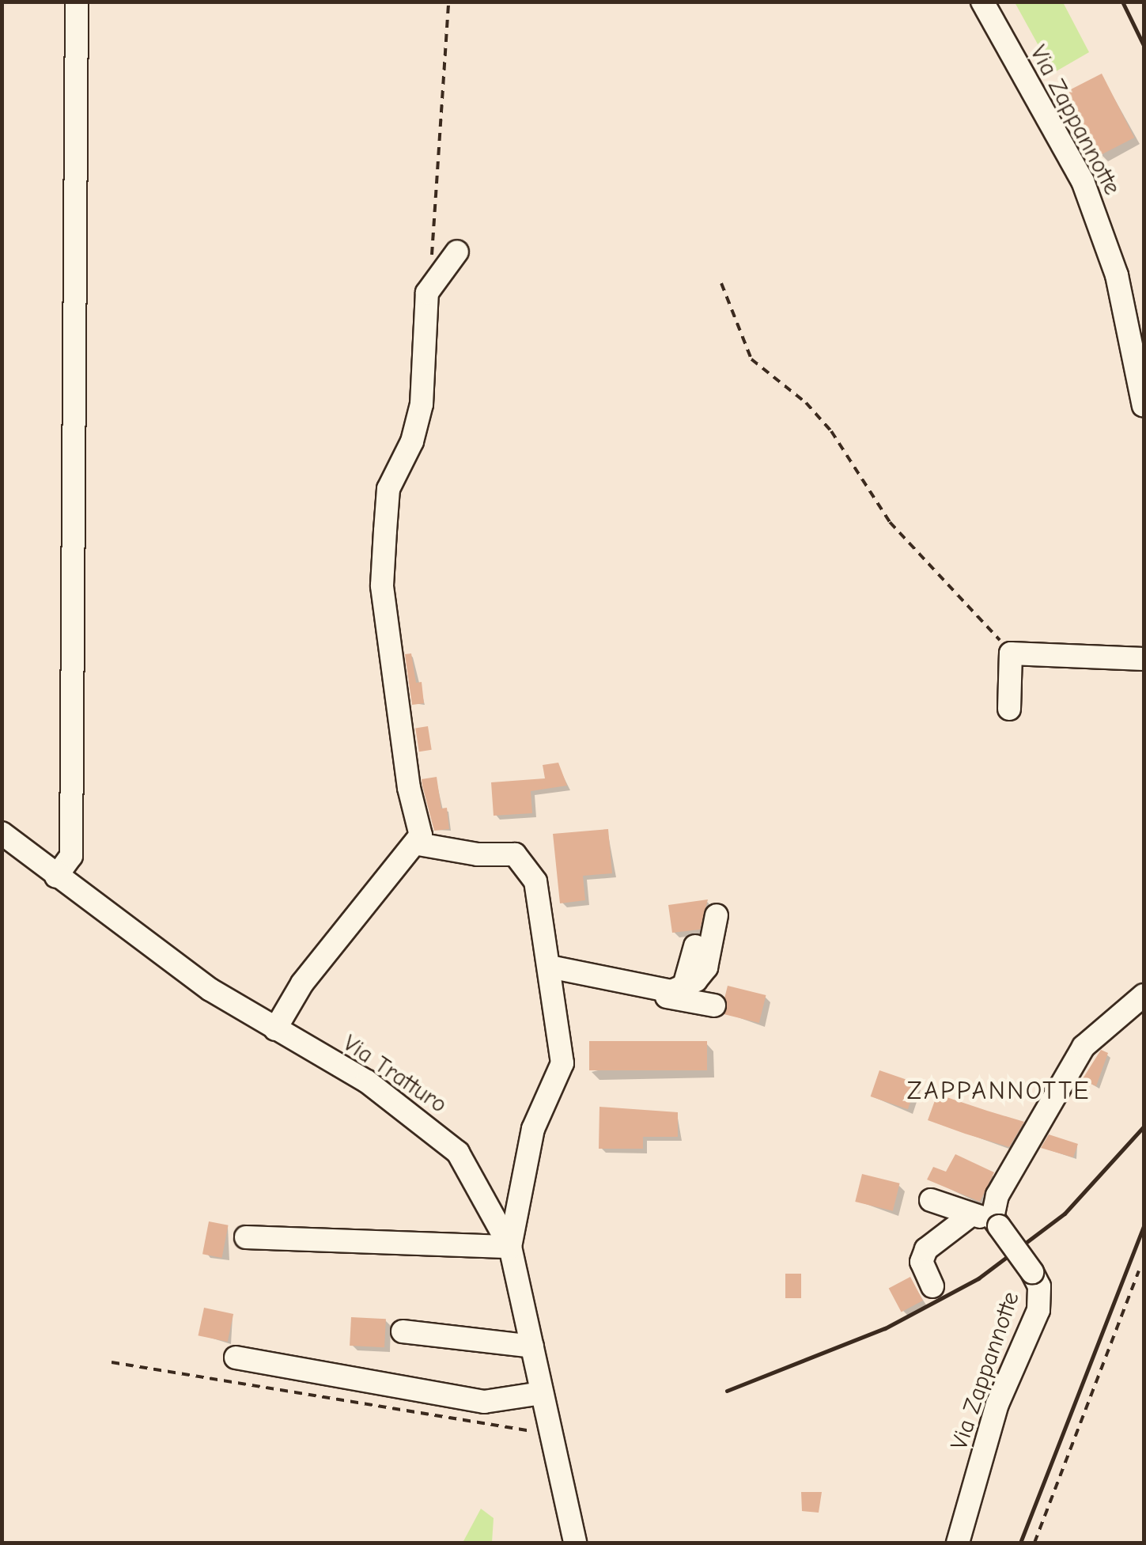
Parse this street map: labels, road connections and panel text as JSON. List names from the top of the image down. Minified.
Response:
{"streets":{"street":["Via Zappannotte","Via Tratturo"]},"districts":["ZAPPANNOTTE"]}
